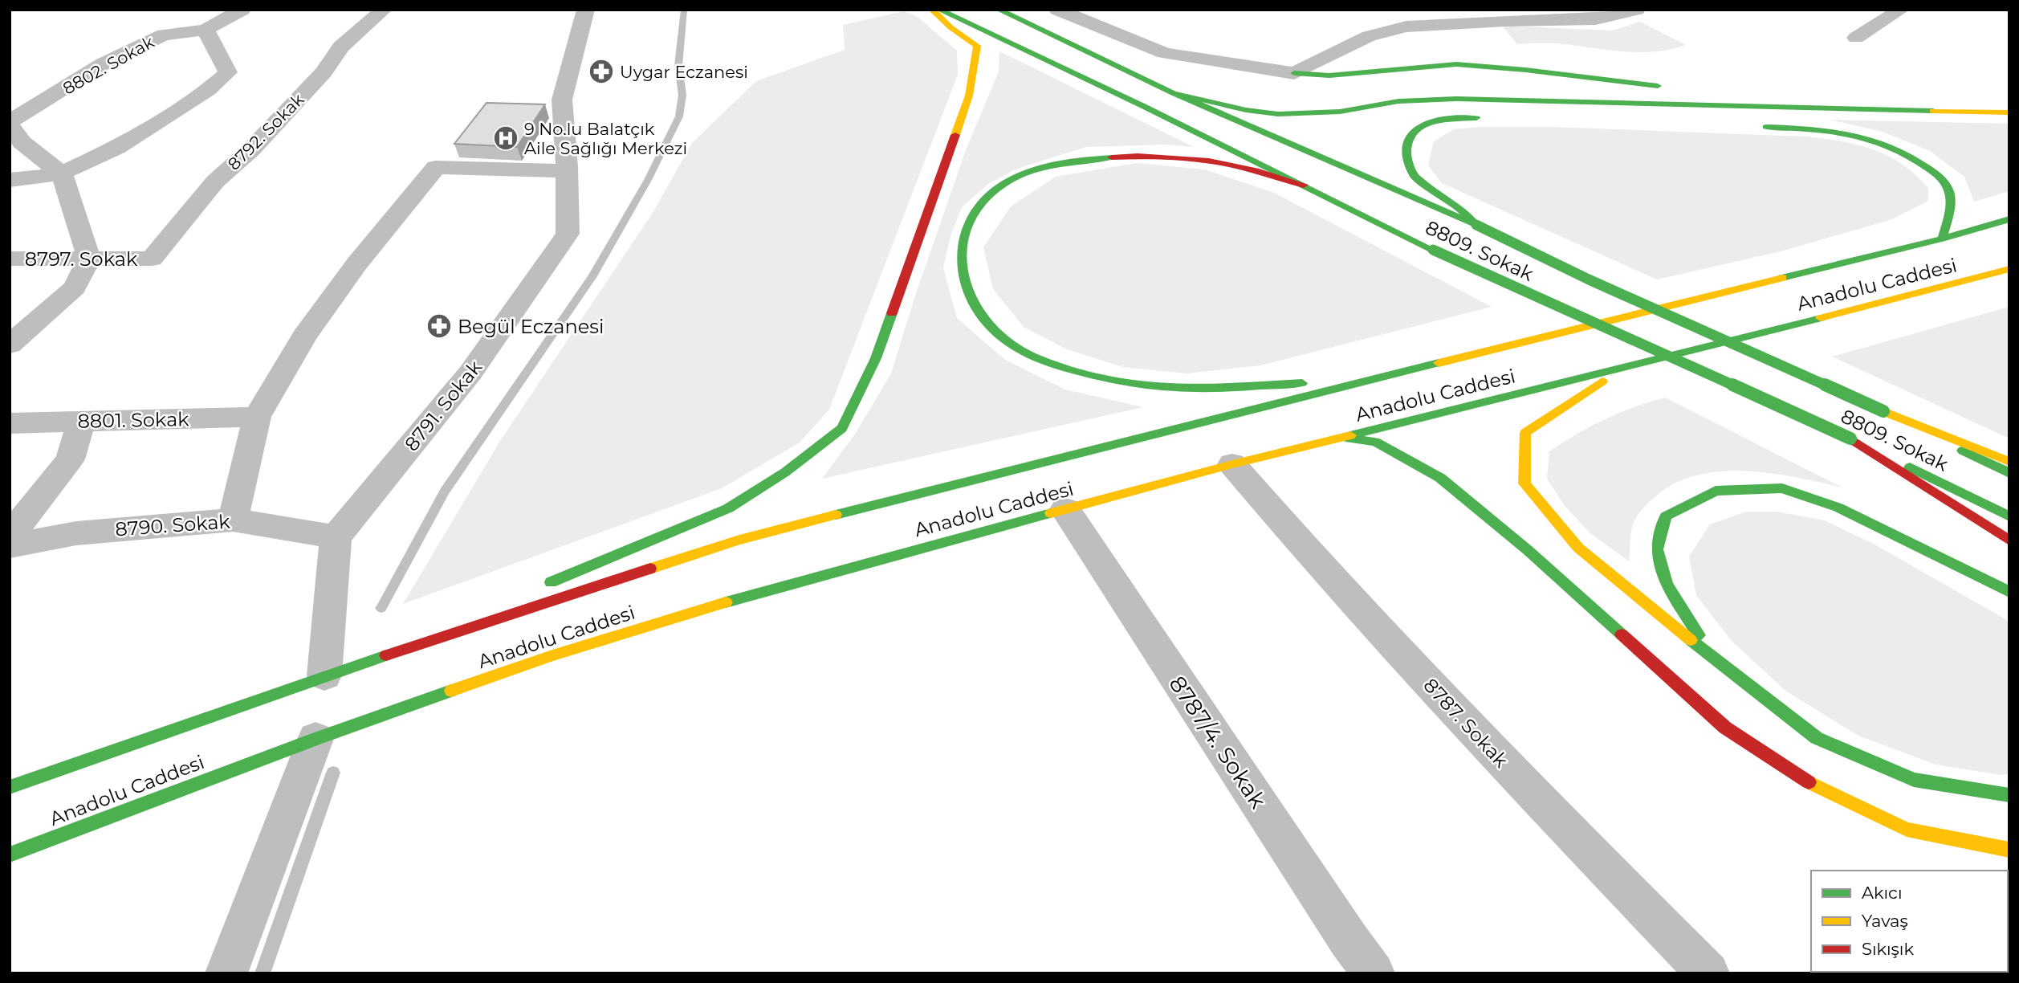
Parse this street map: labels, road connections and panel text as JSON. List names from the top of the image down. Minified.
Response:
{"streets":{"main road":["8809. Sokak","Anadolu Caddesi"],"street":["8802. Sokak","8792. Sokak","8797. Sokak","8791. Sokak","8801. Sokak","8790. Sokak","8787. Sokak","8787/4. Sokak"]},"crossings":[["8792. Sokak","8797. Sokak"],["Anadolu Caddesi","8787. Sokak"],["Anadolu Caddesi","8787/4. Sokak"],["8791. Sokak","8790. Sokak"]],"places":{"pharmacy":["Uygar Eczanesi","Begül Eczanesi"],"hospital":["9 No.lu Balatçık Aile Sağlığı Merkezi"]},"legend":["Akıcı","Yavaş","Sıkışık"]}
